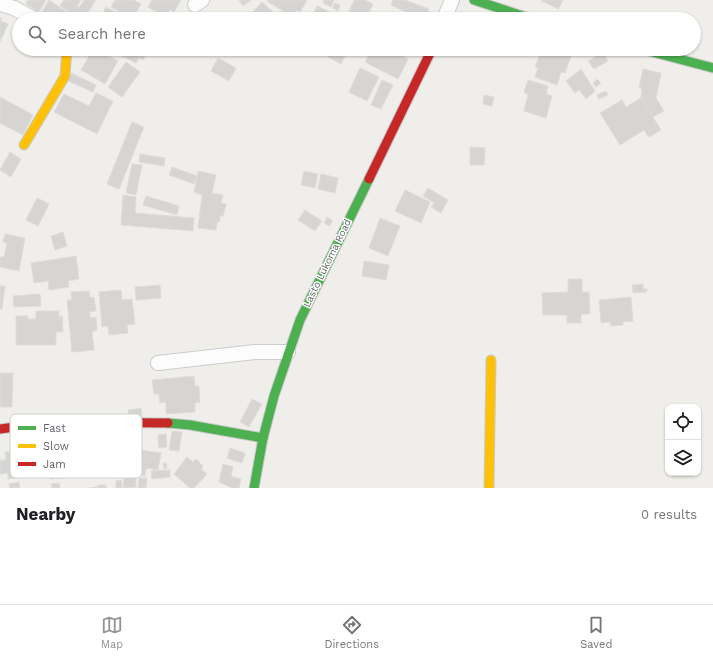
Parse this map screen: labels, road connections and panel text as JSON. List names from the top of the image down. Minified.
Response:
{"streets":{"street":["Lasto Lukoma Road"]},"legend":["Fast","Slow","Jam"],"page":{"search":"Search here","heading":["Nearby","0 results"],"nav":["Map","Directions","Saved"]}}
